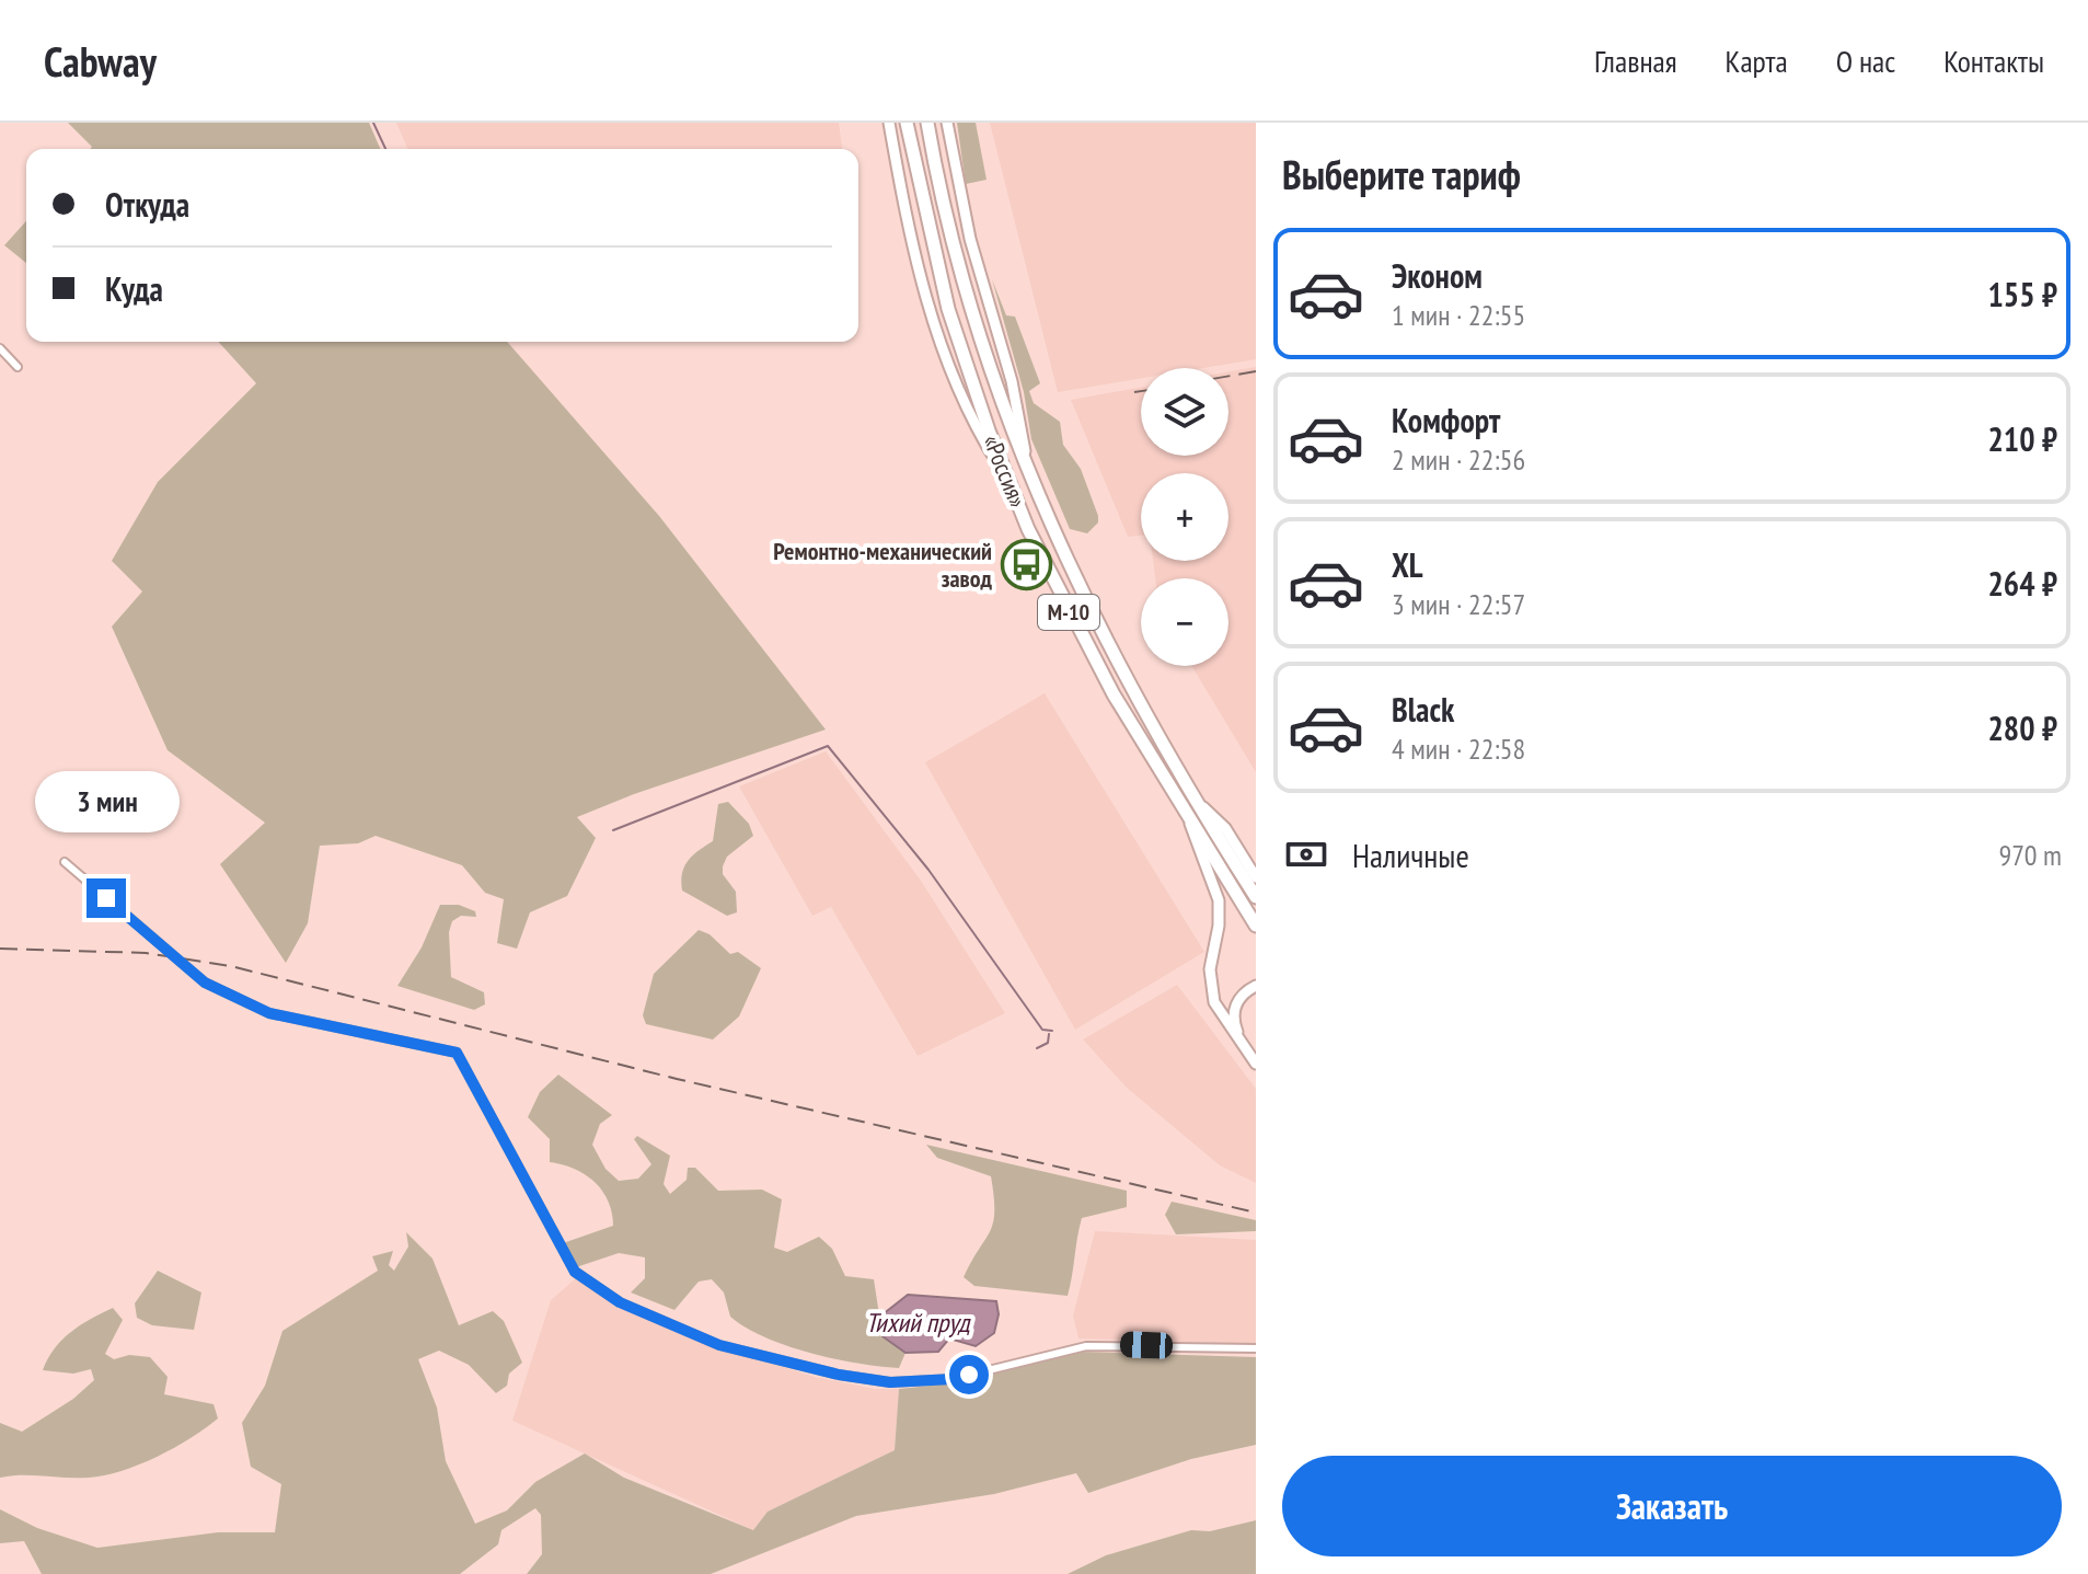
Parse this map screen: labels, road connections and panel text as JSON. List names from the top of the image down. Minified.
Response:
{"streets":{"highway":["«Россия»","М-10"]},"water":["Тихий пруд"],"places":{"bus stop":["Ремонтно-механический завод"]},"page":{"header":"Cabway","nav":["Главная","Карта","О нас","Контакты"],"heading":"Выберите тариф","banner":["Откуда","Куда"],"list":[{"name":"Эконом","note":"1 мин · 22:55","value":"155 ₽"},{"name":"Комфорт","note":"2 мин · 22:56","value":"210 ₽"},{"name":"XL","note":"3 мин · 22:57","value":"264 ₽"},{"name":"Black","note":"4 мин · 22:58","value":"280 ₽"}],"map_buttons":["+","−"],"bubble":"3 мин","pay":["Наличные","970 m"],"buttons":"Заказать"}}
